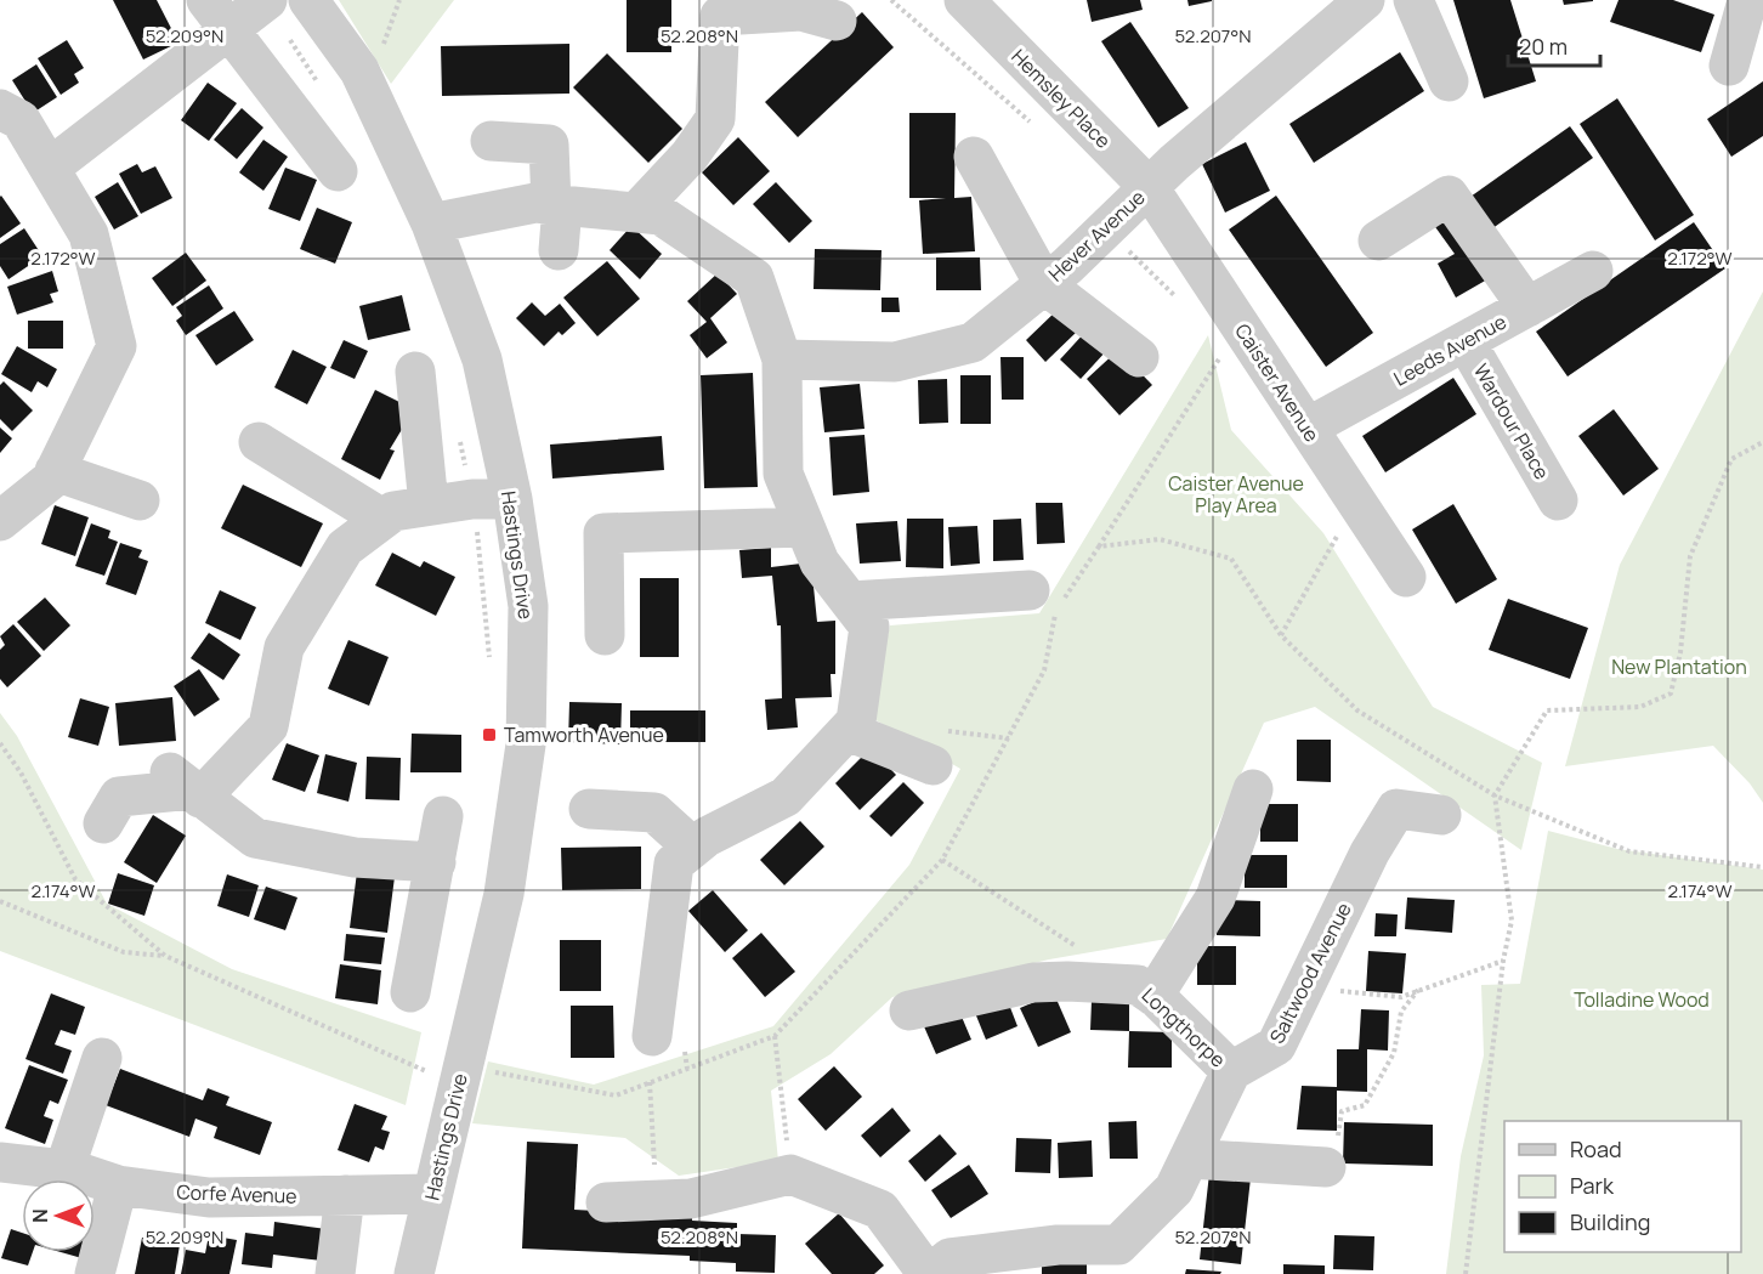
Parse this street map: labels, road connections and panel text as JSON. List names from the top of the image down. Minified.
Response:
{"streets":{"street":["Hemsley Place","Hever Avenue","Leeds Avenue","Caister Avenue","Wardour Place","Hastings Drive","Saltwood Avenue","Longthorpe","Corfe Avenue"]},"crossings":[["Hemsley Place","Hever Avenue"],["Hemsley Place","Caister Avenue"],["Hever Avenue","Caister Avenue"],["Leeds Avenue","Caister Avenue"],["Leeds Avenue","Wardour Place"],["Hastings Drive","Corfe Avenue"],["Saltwood Avenue","Longthorpe"]],"parks":["Caister Avenue Play Area","New Plantation","Tolladine Wood"],"places":{"transit":["Tamworth Avenue"]},"legend":["Road","Park","Building"],"scale_bar":"20 m","north":"left","coordinates":["52.209°N","52.208°N","52.207°N","2.172°W","2.174°W"]}
